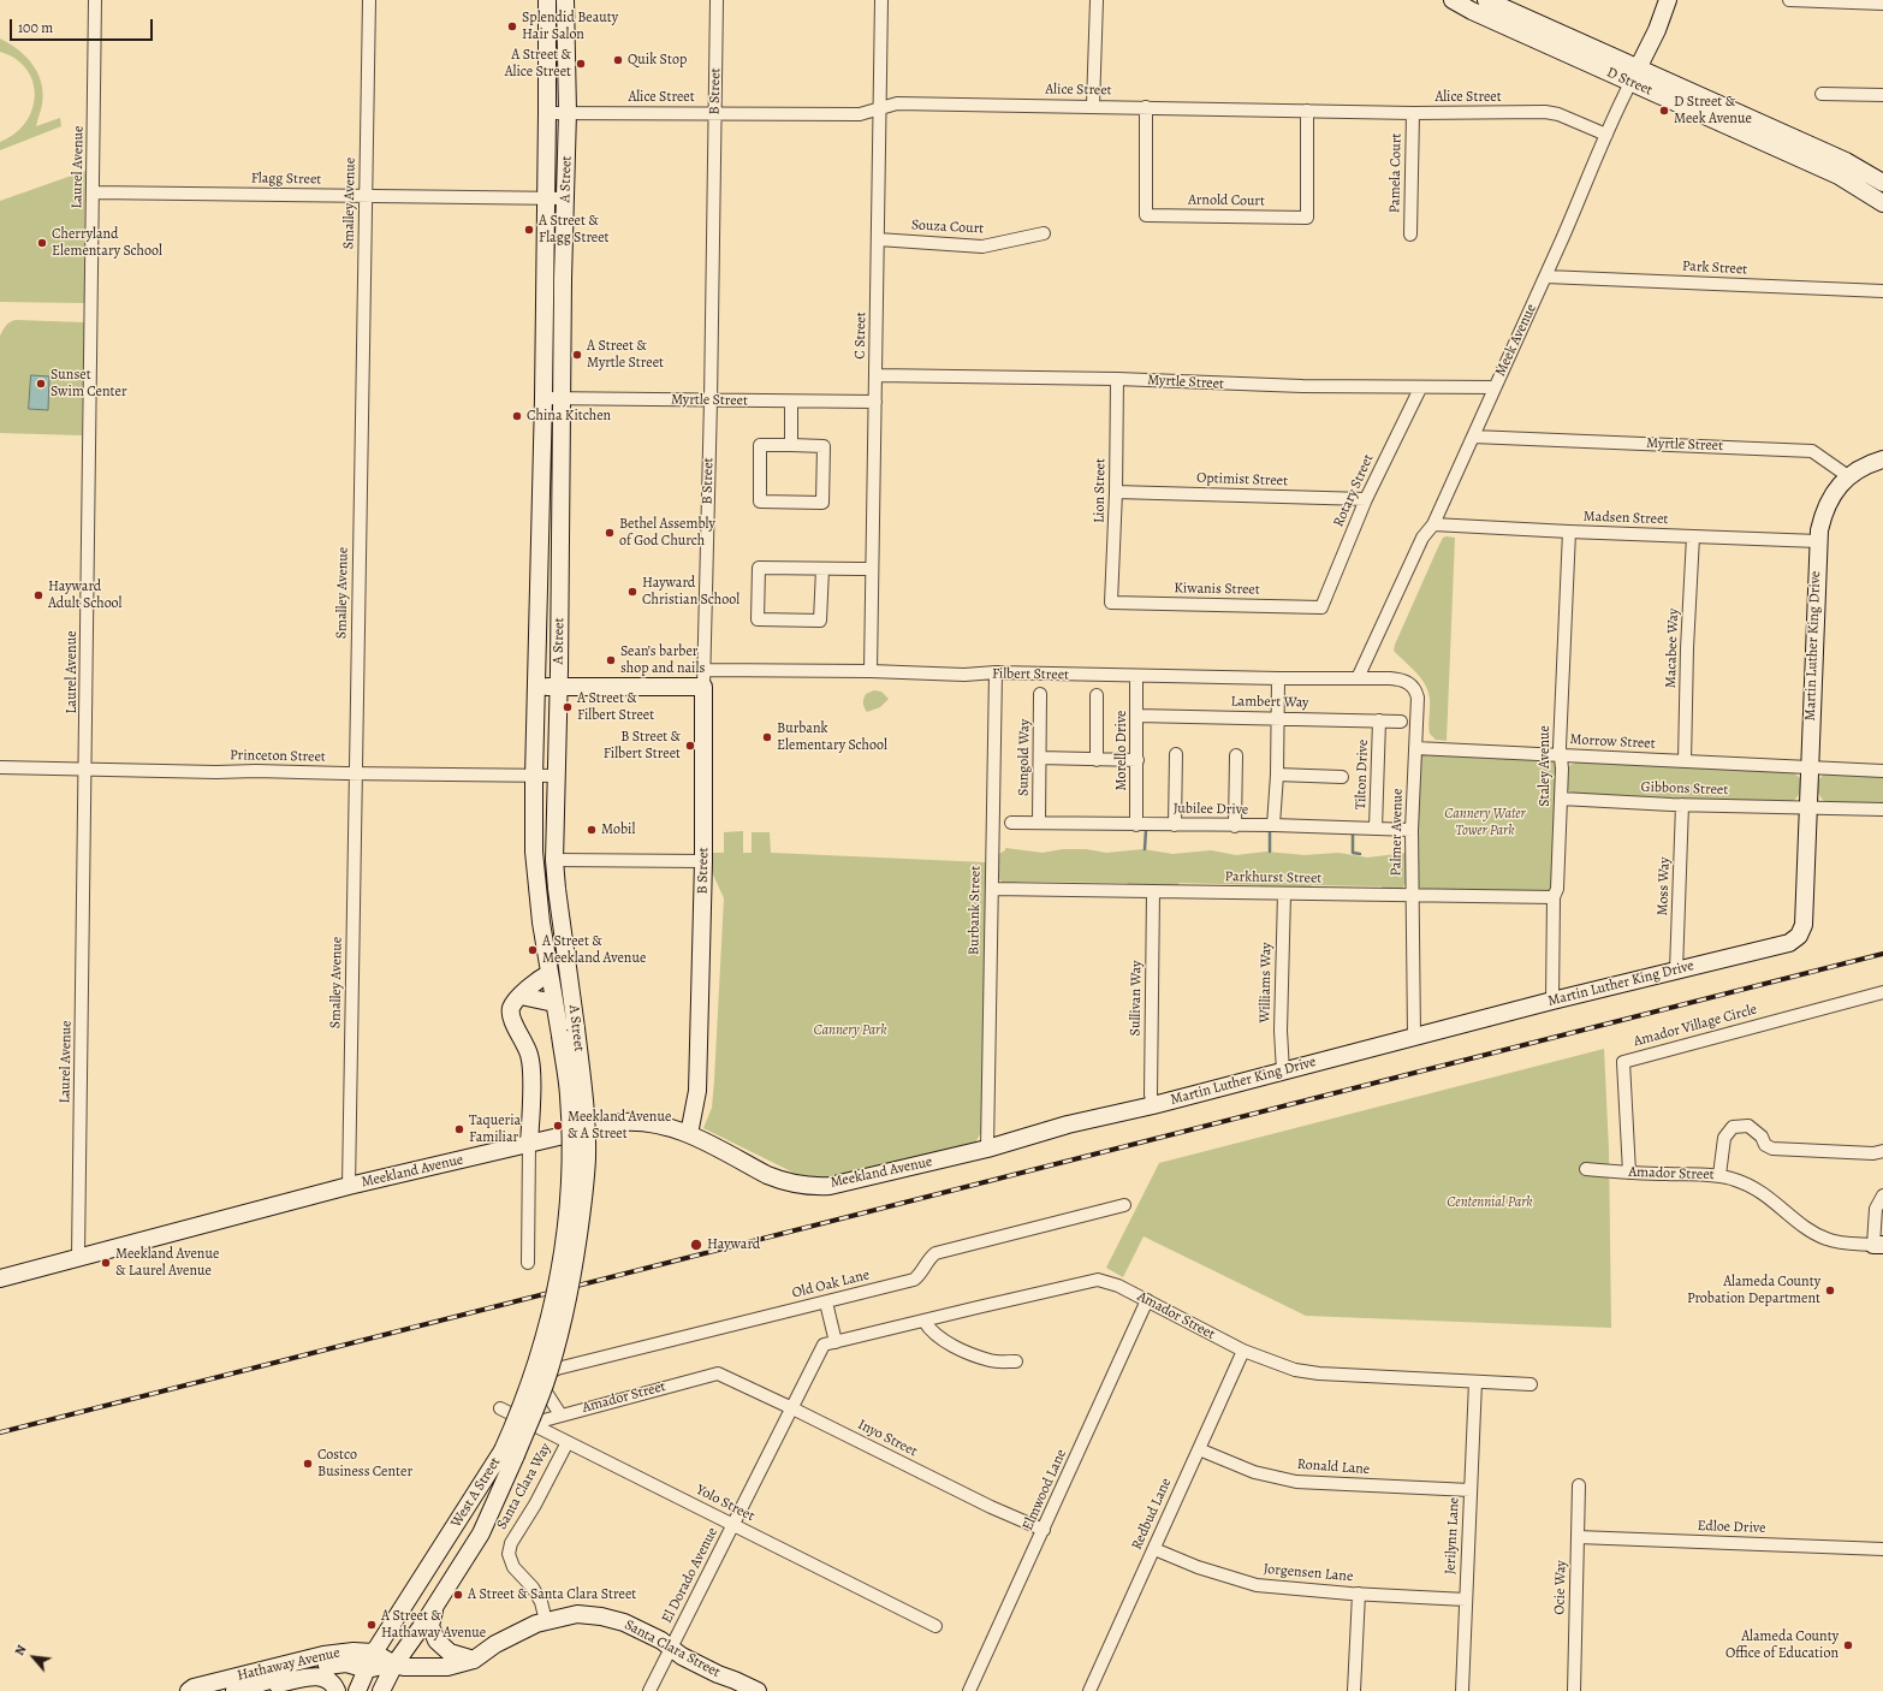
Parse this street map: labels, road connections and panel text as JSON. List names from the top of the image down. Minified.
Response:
{"streets":{"main road":["D Street","B Street","A Street","Meek Avenue","Martin Luther King Drive","Meekland Avenue","West A Street","Santa Clara Street","Hathaway Avenue"],"street":["Alice Street","Laurel Avenue","Pamela Court","Flagg Street","Arnold Court","Smalley Avenue","Souza Court","Park Street","C Street","Myrtle Street","Optimist Street","Lion Street","Rotary Street","Madsen Street","Kiwanis Street","Macabee Way","Filbert Street","Lambert Way","Morrow Street","Morello Drive","Princeton Street","Sungold Way","Staley Avenue","Tilton Drive","Gibbons Street","Jubilee Drive","Palmer Avenue","Parkhurst Street","Moss Way","Burbank Street","Williams Way","Sullivan Way","Amador Village Circle","Amador Street","Old Oak Lane","Inyo Street","Ronald Lane","Santa Clara Way","Elmwood Lane","Yolo Street","Redbud Lane","Edloe Drive","Jerilynn Lane","Jorgensen Lane","El Dorado Avenue","Ocie Way"]},"crossings":[["D Street","Meek Avenue"],["Alice Street","B Street"],["Alice Street","Pamela Court"],["Alice Street","A Street"],["Alice Street","Arnold Court"],["Alice Street","C Street"],["Alice Street","Meek Avenue"],["B Street","Myrtle Street"],["B Street","Filbert Street"],["B Street","Meekland Avenue"],["Laurel Avenue","Flagg Street"],["Laurel Avenue","Princeton Street"],["Laurel Avenue","Meekland Avenue"],["Flagg Street","A Street"],["Flagg Street","Smalley Avenue"],["A Street","Myrtle Street"],["A Street","Princeton Street"],["A Street","West A Street"],["Smalley Avenue","Princeton Street"],["Smalley Avenue","Meekland Avenue"],["Souza Court","C Street"],["Park Street","Meek Avenue"],["C Street","Myrtle Street"],["C Street","Filbert Street"],["Meek Avenue","Myrtle Street"],["Meek Avenue","Madsen Street"],["Meek Avenue","Filbert Street"],["Meek Avenue","Palmer Avenue"],["Myrtle Street","Lion Street"],["Myrtle Street","Rotary Street"],["Myrtle Street","Martin Luther King Drive"],["Optimist Street","Lion Street"],["Optimist Street","Rotary Street"],["Lion Street","Kiwanis Street"],["Rotary Street","Kiwanis Street"],["Madsen Street","Martin Luther King Drive"],["Madsen Street","Macabee Way"],["Madsen Street","Staley Avenue"],["Martin Luther King Drive","Morrow Street"],["Martin Luther King Drive","Staley Avenue"],["Martin Luther King Drive","Gibbons Street"],["Martin Luther King Drive","Palmer Avenue"],["Martin Luther King Drive","Moss Way"],["Martin Luther King Drive","Burbank Street"],["Martin Luther King Drive","Williams Way"],["Martin Luther King Drive","Sullivan Way"],["Martin Luther King Drive","Meekland Avenue"],["Macabee Way","Morrow Street"],["Filbert Street","Morello Drive"],["Filbert Street","Palmer Avenue"],["Filbert Street","Burbank Street"],["Lambert Way","Morello Drive"],["Lambert Way","Tilton Drive"],["Morrow Street","Staley Avenue"],["Morrow Street","Palmer Avenue"],["Morello Drive","Jubilee Drive"],["Sungold Way","Jubilee Drive"],["Staley Avenue","Gibbons Street"],["Staley Avenue","Parkhurst Street"],["Tilton Drive","Jubilee Drive"],["Gibbons Street","Moss Way"],["Jubilee Drive","Palmer Avenue"],["Palmer Avenue","Parkhurst Street"],["Parkhurst Street","Burbank Street"],["Parkhurst Street","Williams Way"],["Parkhurst Street","Sullivan Way"],["Burbank Street","Meekland Avenue"],["Amador Village Circle","Amador Street"],["Amador Street","Old Oak Lane"],["Amador Street","Inyo Street"],["Amador Street","Elmwood Lane"],["Amador Street","Yolo Street"],["Amador Street","Redbud Lane"],["Amador Street","Jerilynn Lane"],["Amador Street","El Dorado Avenue"],["Old Oak Lane","Yolo Street"],["Inyo Street","Elmwood Lane"],["Inyo Street","El Dorado Avenue"],["Ronald Lane","Redbud Lane"],["Ronald Lane","Jerilynn Lane"],["Santa Clara Way","Yolo Street"],["Santa Clara Way","Santa Clara Street"],["West A Street","Santa Clara Street"],["West A Street","Hathaway Avenue"],["Yolo Street","El Dorado Avenue"],["Redbud Lane","Jorgensen Lane"],["Edloe Drive","Ocie Way"],["Jerilynn Lane","Jorgensen Lane"],["El Dorado Avenue","Santa Clara Street"],["Santa Clara Street","Hathaway Avenue"]],"parks":["Cannery Water Tower Park","Cannery Park","Centennial Park"],"places":["Splendid Beauty Hair Salon","Quik Stop","A Street & Alice Street","D Street & Meek Avenue","A Street & Flagg Street","Cherryland Elementary School","A Street & Myrtle Street","Sunset Swim Center","China Kitchen","Bethel Assembly of God Church","Hayward Christian School","Hayward Adult School","Sean’s barber shop and nails","A Street & Filbert Street","Burbank Elementary School","B Street & Filbert Street","Mobil","A Street & Meekland Avenue","Meekland Avenue & A Street","Taqueria Familiar","Hayward","Meekland Avenue & Laurel Avenue","Alameda County Probation Department","Costco Business Center","A Street & Santa Clara Street","A Street & Hathaway Avenue","Alameda County Office of Education"],"scale_bar":"100 m","north":"top left"}
